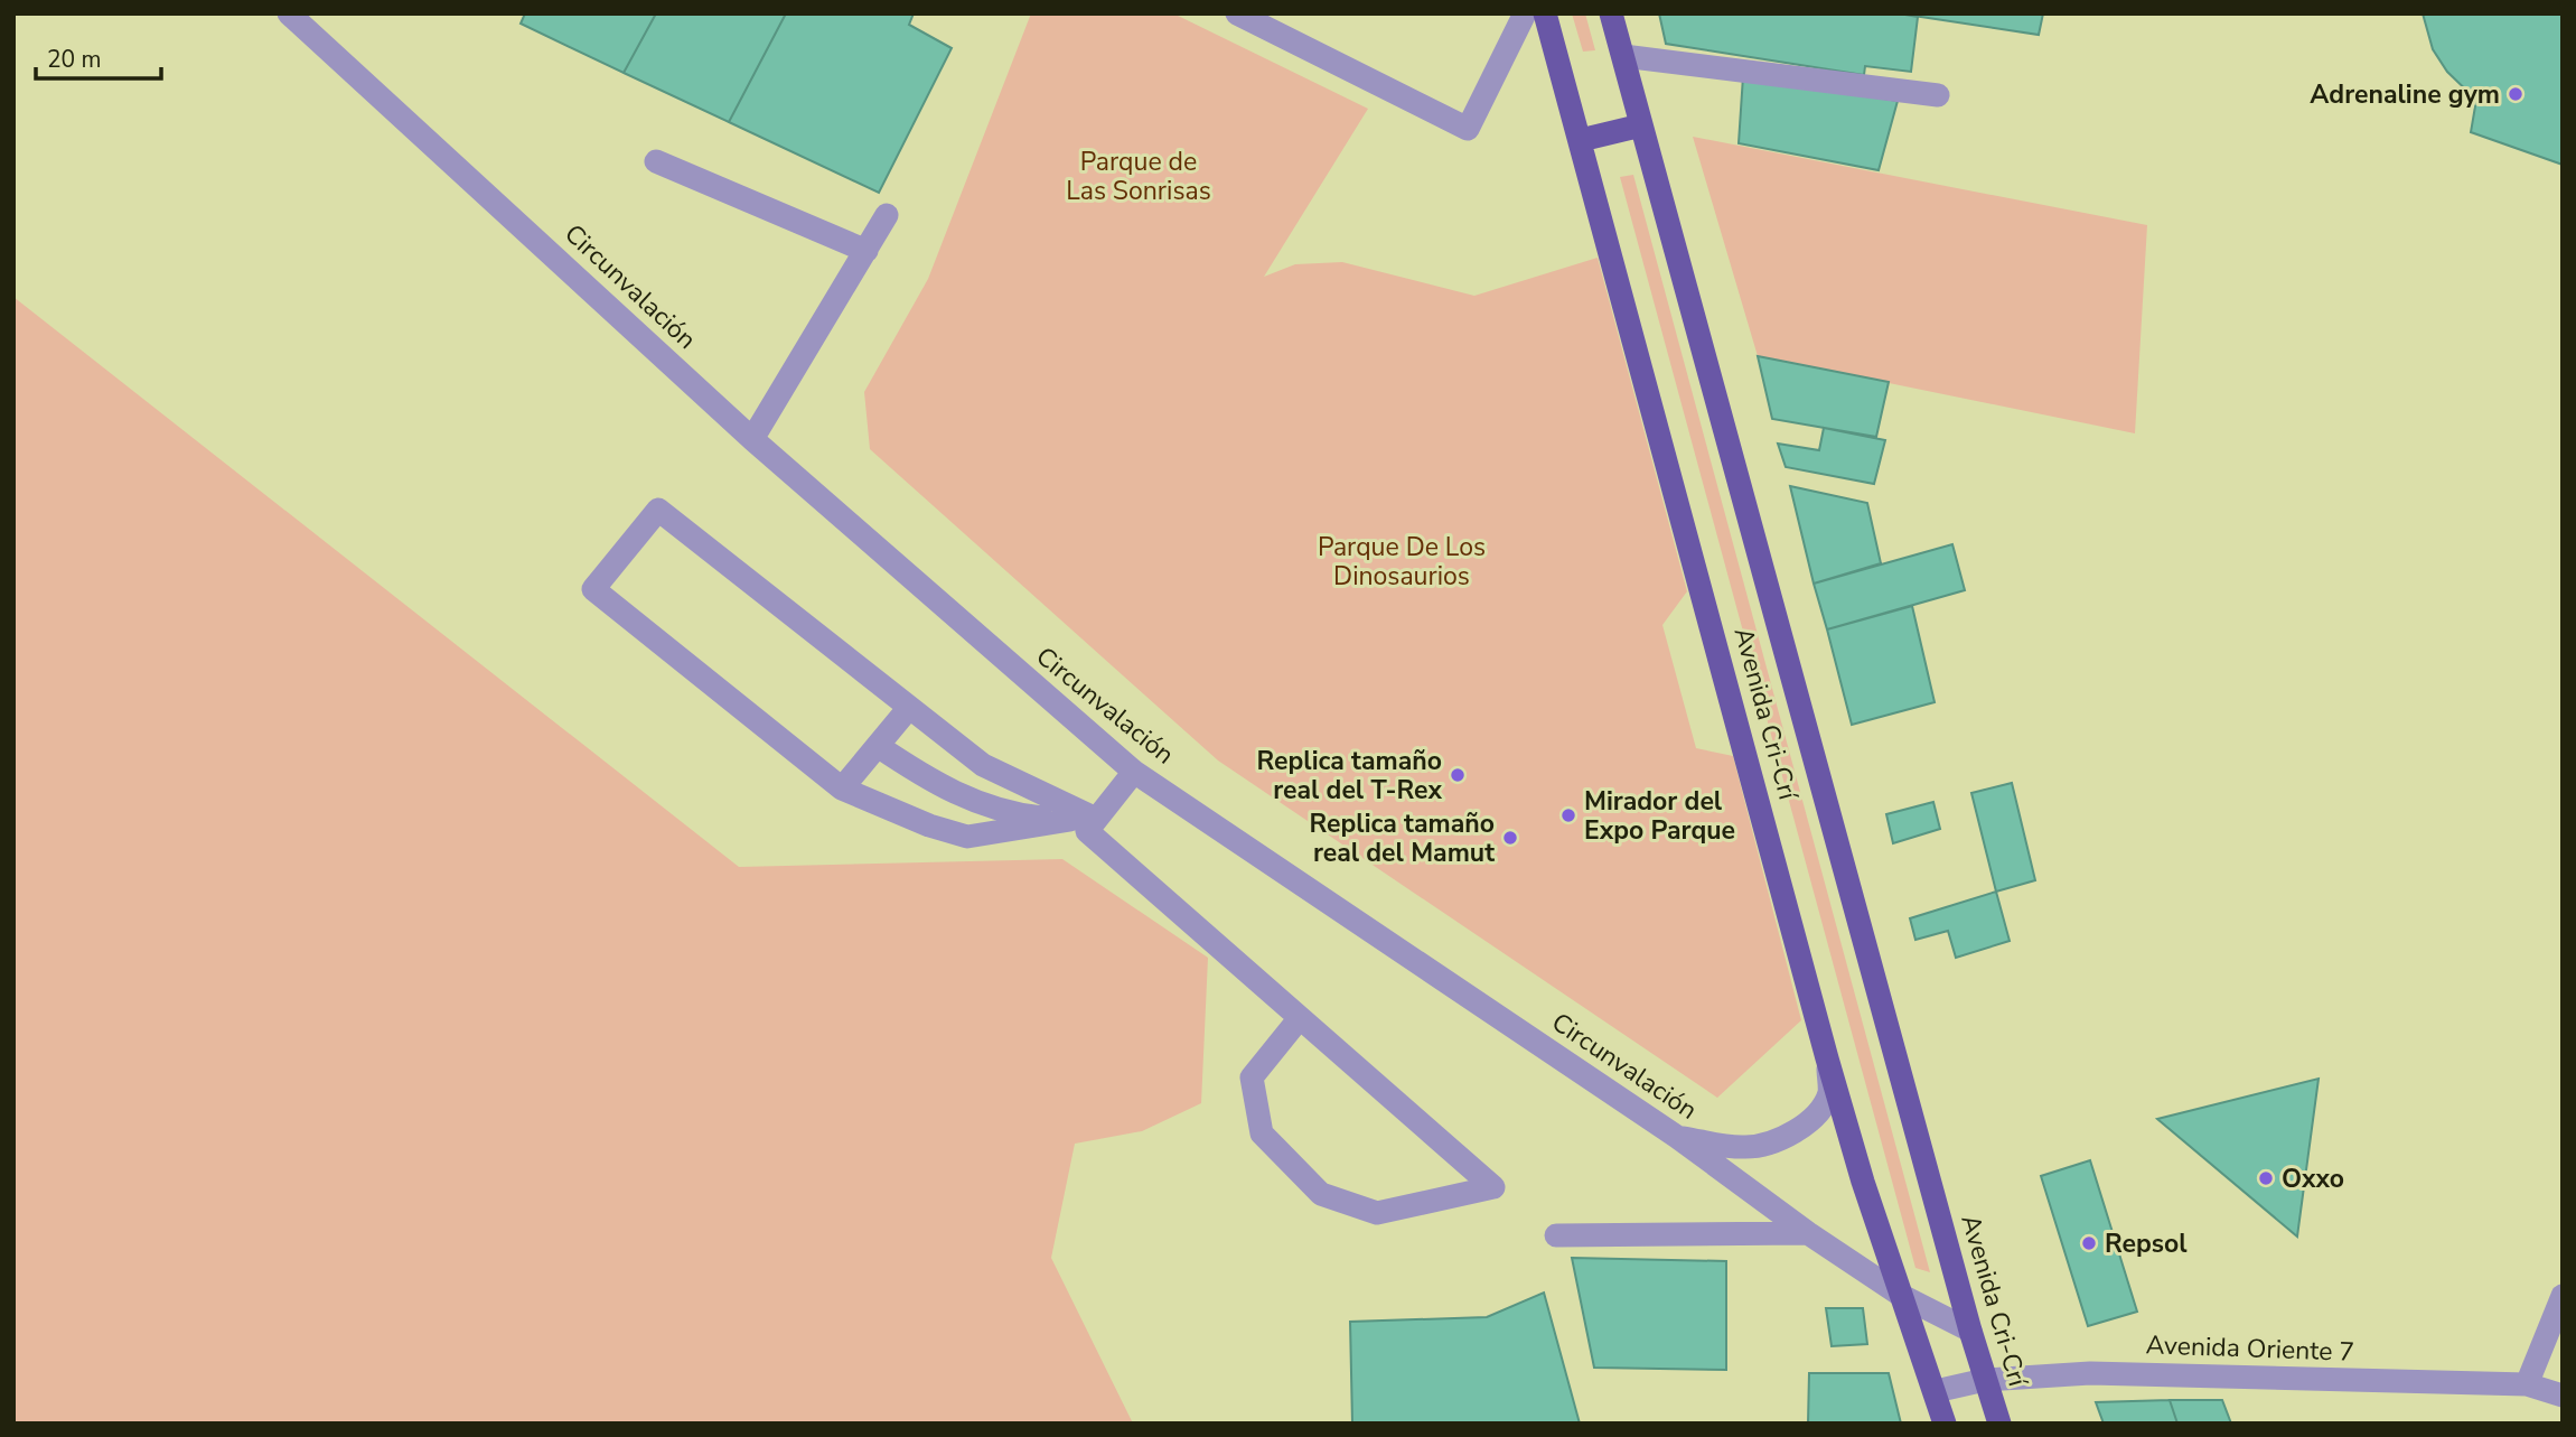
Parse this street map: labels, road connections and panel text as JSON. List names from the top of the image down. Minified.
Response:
{"streets":{"main road":["Avenida Cri-Crí"],"street":["Circunvalación","Avenida Oriente 7"]},"crossings":[["Circunvalación","Avenida Cri-Crí"],["Avenida Cri-Crí","Avenida Oriente 7"]],"parks":["Parque de Las Sonrisas","Parque De Los Dinosaurios"],"places":["Adrenaline gym","Replica tamaño real del T-Rex","Mirador del Expo Parque","Replica tamaño real del Mamut","Oxxo","Repsol"],"scale_bar":"20 m"}
